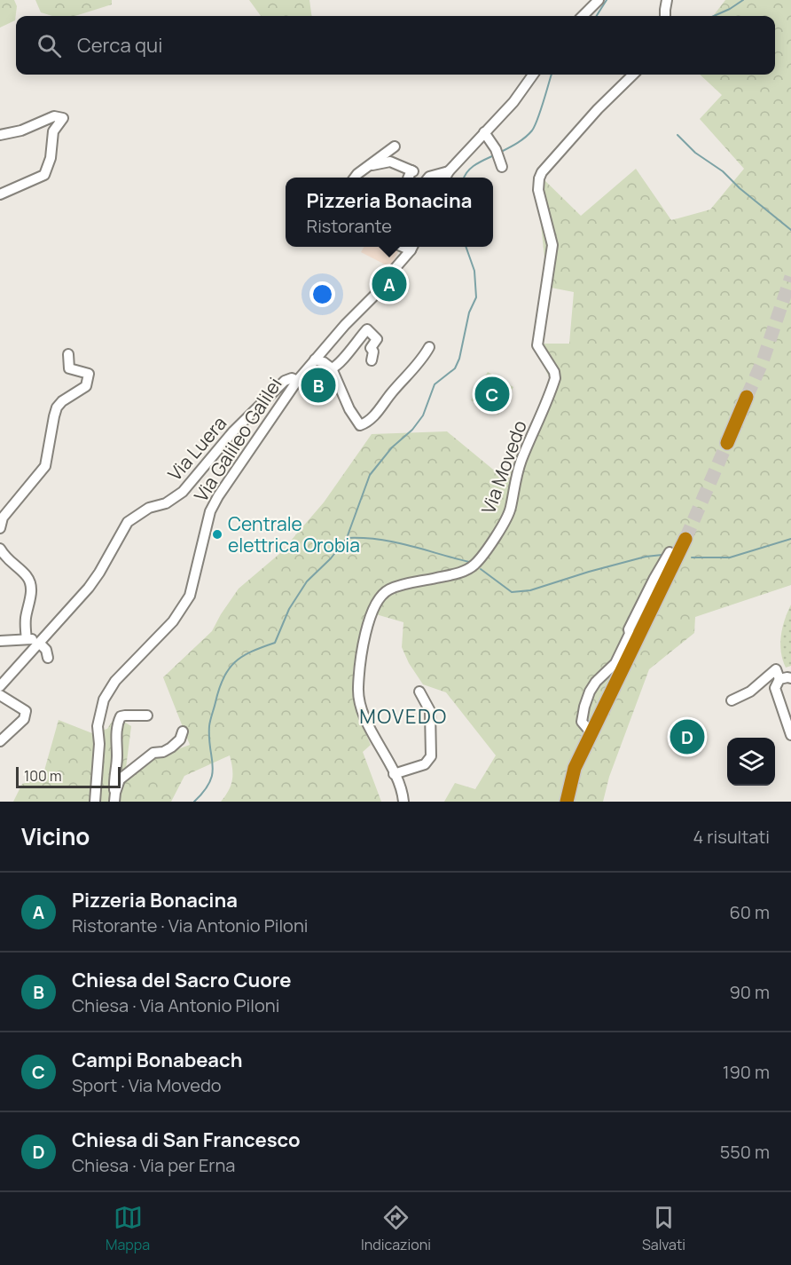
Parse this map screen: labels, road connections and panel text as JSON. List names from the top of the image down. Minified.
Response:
{"streets":{"street":["Via Galileo Galilei","Via Luera","Via Movedo"]},"crossings":[["Via Galileo Galilei","Via Luera"]],"districts":["MOVEDO"],"places":["Centrale elettrica Orobia"],"scale_bar":"100 m","page":{"search":"Cerca qui","popup":["Pizzeria Bonacina","Ristorante"],"pins":["A","B","C","D"],"scale":"100 m","heading":["Vicino","4 risultati"],"list":[{"mark":"A","name":"Pizzeria Bonacina","note":"Ristorante · Via Antonio Piloni","value":"60 m"},{"mark":"B","name":"Chiesa del Sacro Cuore","note":"Chiesa · Via Antonio Piloni","value":"90 m"},{"mark":"C","name":"Campi Bonabeach","note":"Sport · Via Movedo","value":"190 m"},{"mark":"D","name":"Chiesa di San Francesco","note":"Chiesa · Via per Erna","value":"550 m"}],"nav":["Mappa","Indicazioni","Salvati"]}}
